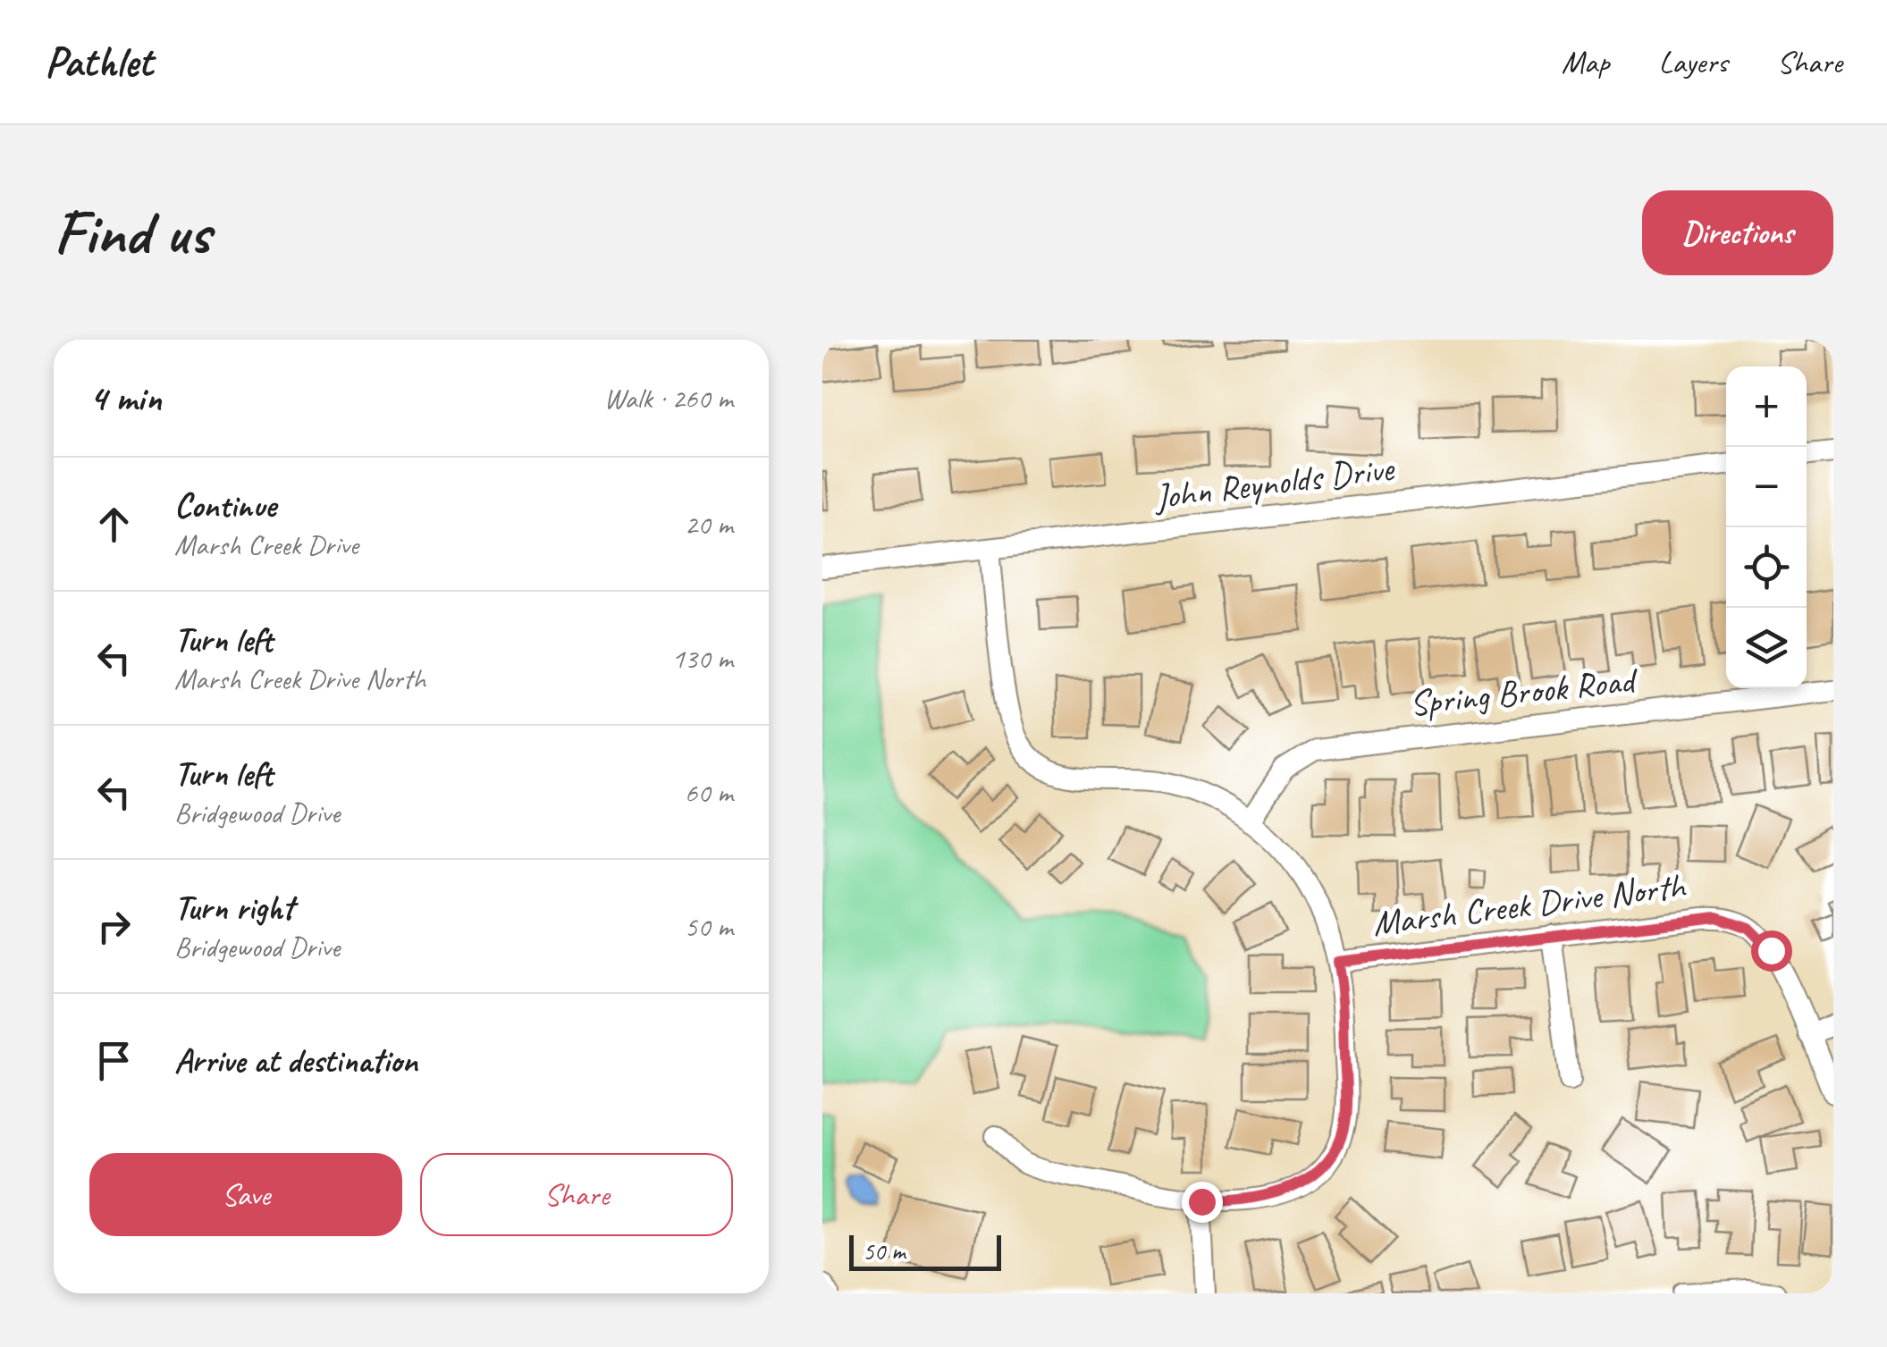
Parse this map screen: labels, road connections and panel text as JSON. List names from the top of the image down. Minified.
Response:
{"streets":{"street":["John Reynolds Drive","Spring Brook Road","Marsh Creek Drive North"]},"scale_bar":"50 m","page":{"header":"Pathlet","nav":["Map","Layers","Share"],"buttons":["Directions",["Save","Share"]],"title":"Find us","heading":["4 min","Walk · 260 m"],"map_buttons":["+","−"],"list":[["Continue","Marsh Creek Drive","20 m"],["Turn left","Marsh Creek Drive North","130 m"],["Turn left","Bridgewood Drive","60 m"],["Turn right","Bridgewood Drive","50 m"],"Arrive at destination"],"scale":"50 m"}}
